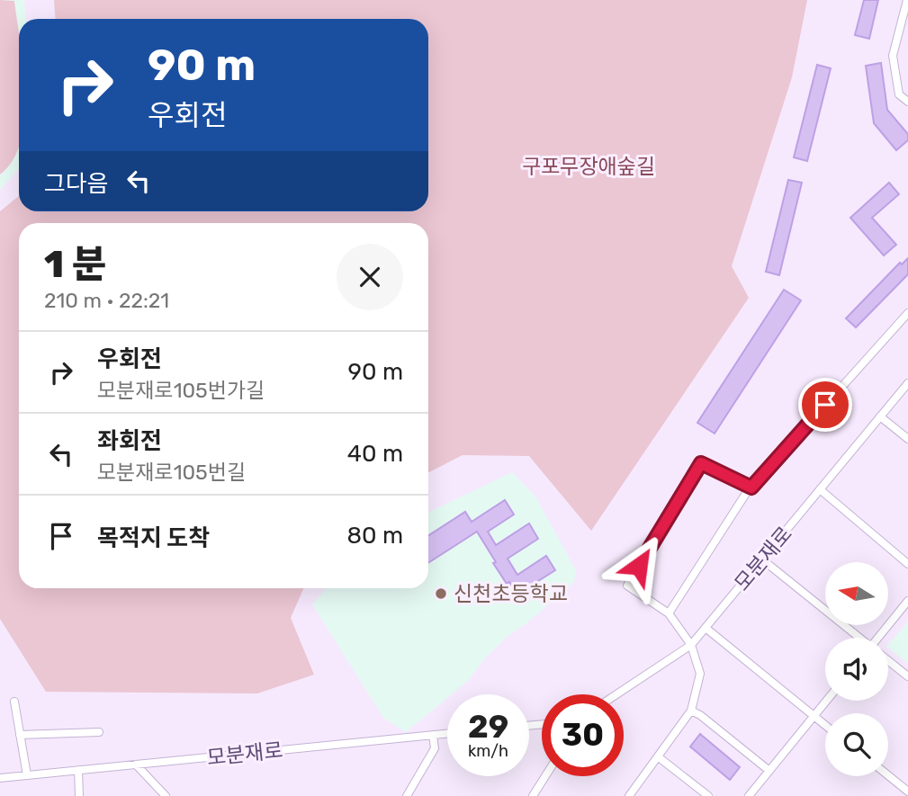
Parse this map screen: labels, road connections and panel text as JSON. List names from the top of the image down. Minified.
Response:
{"streets":{"street":["모분재로"]},"parks":["구포무장애숲길"],"places":["신천초등학교"],"north":"left","page":{"turn":["90 m","우회전"],"then":"그다음","heading":["1 분","210 m · 22:21"],"list":[{"name":"우회전","note":"모분재로105번가길","value":"90 m"},{"name":"좌회전","note":"모분재로105번길","value":"40 m"},{"name":"목적지 도착","value":"80 m"}],"speed":"29 km/h","limit":"30"}}
